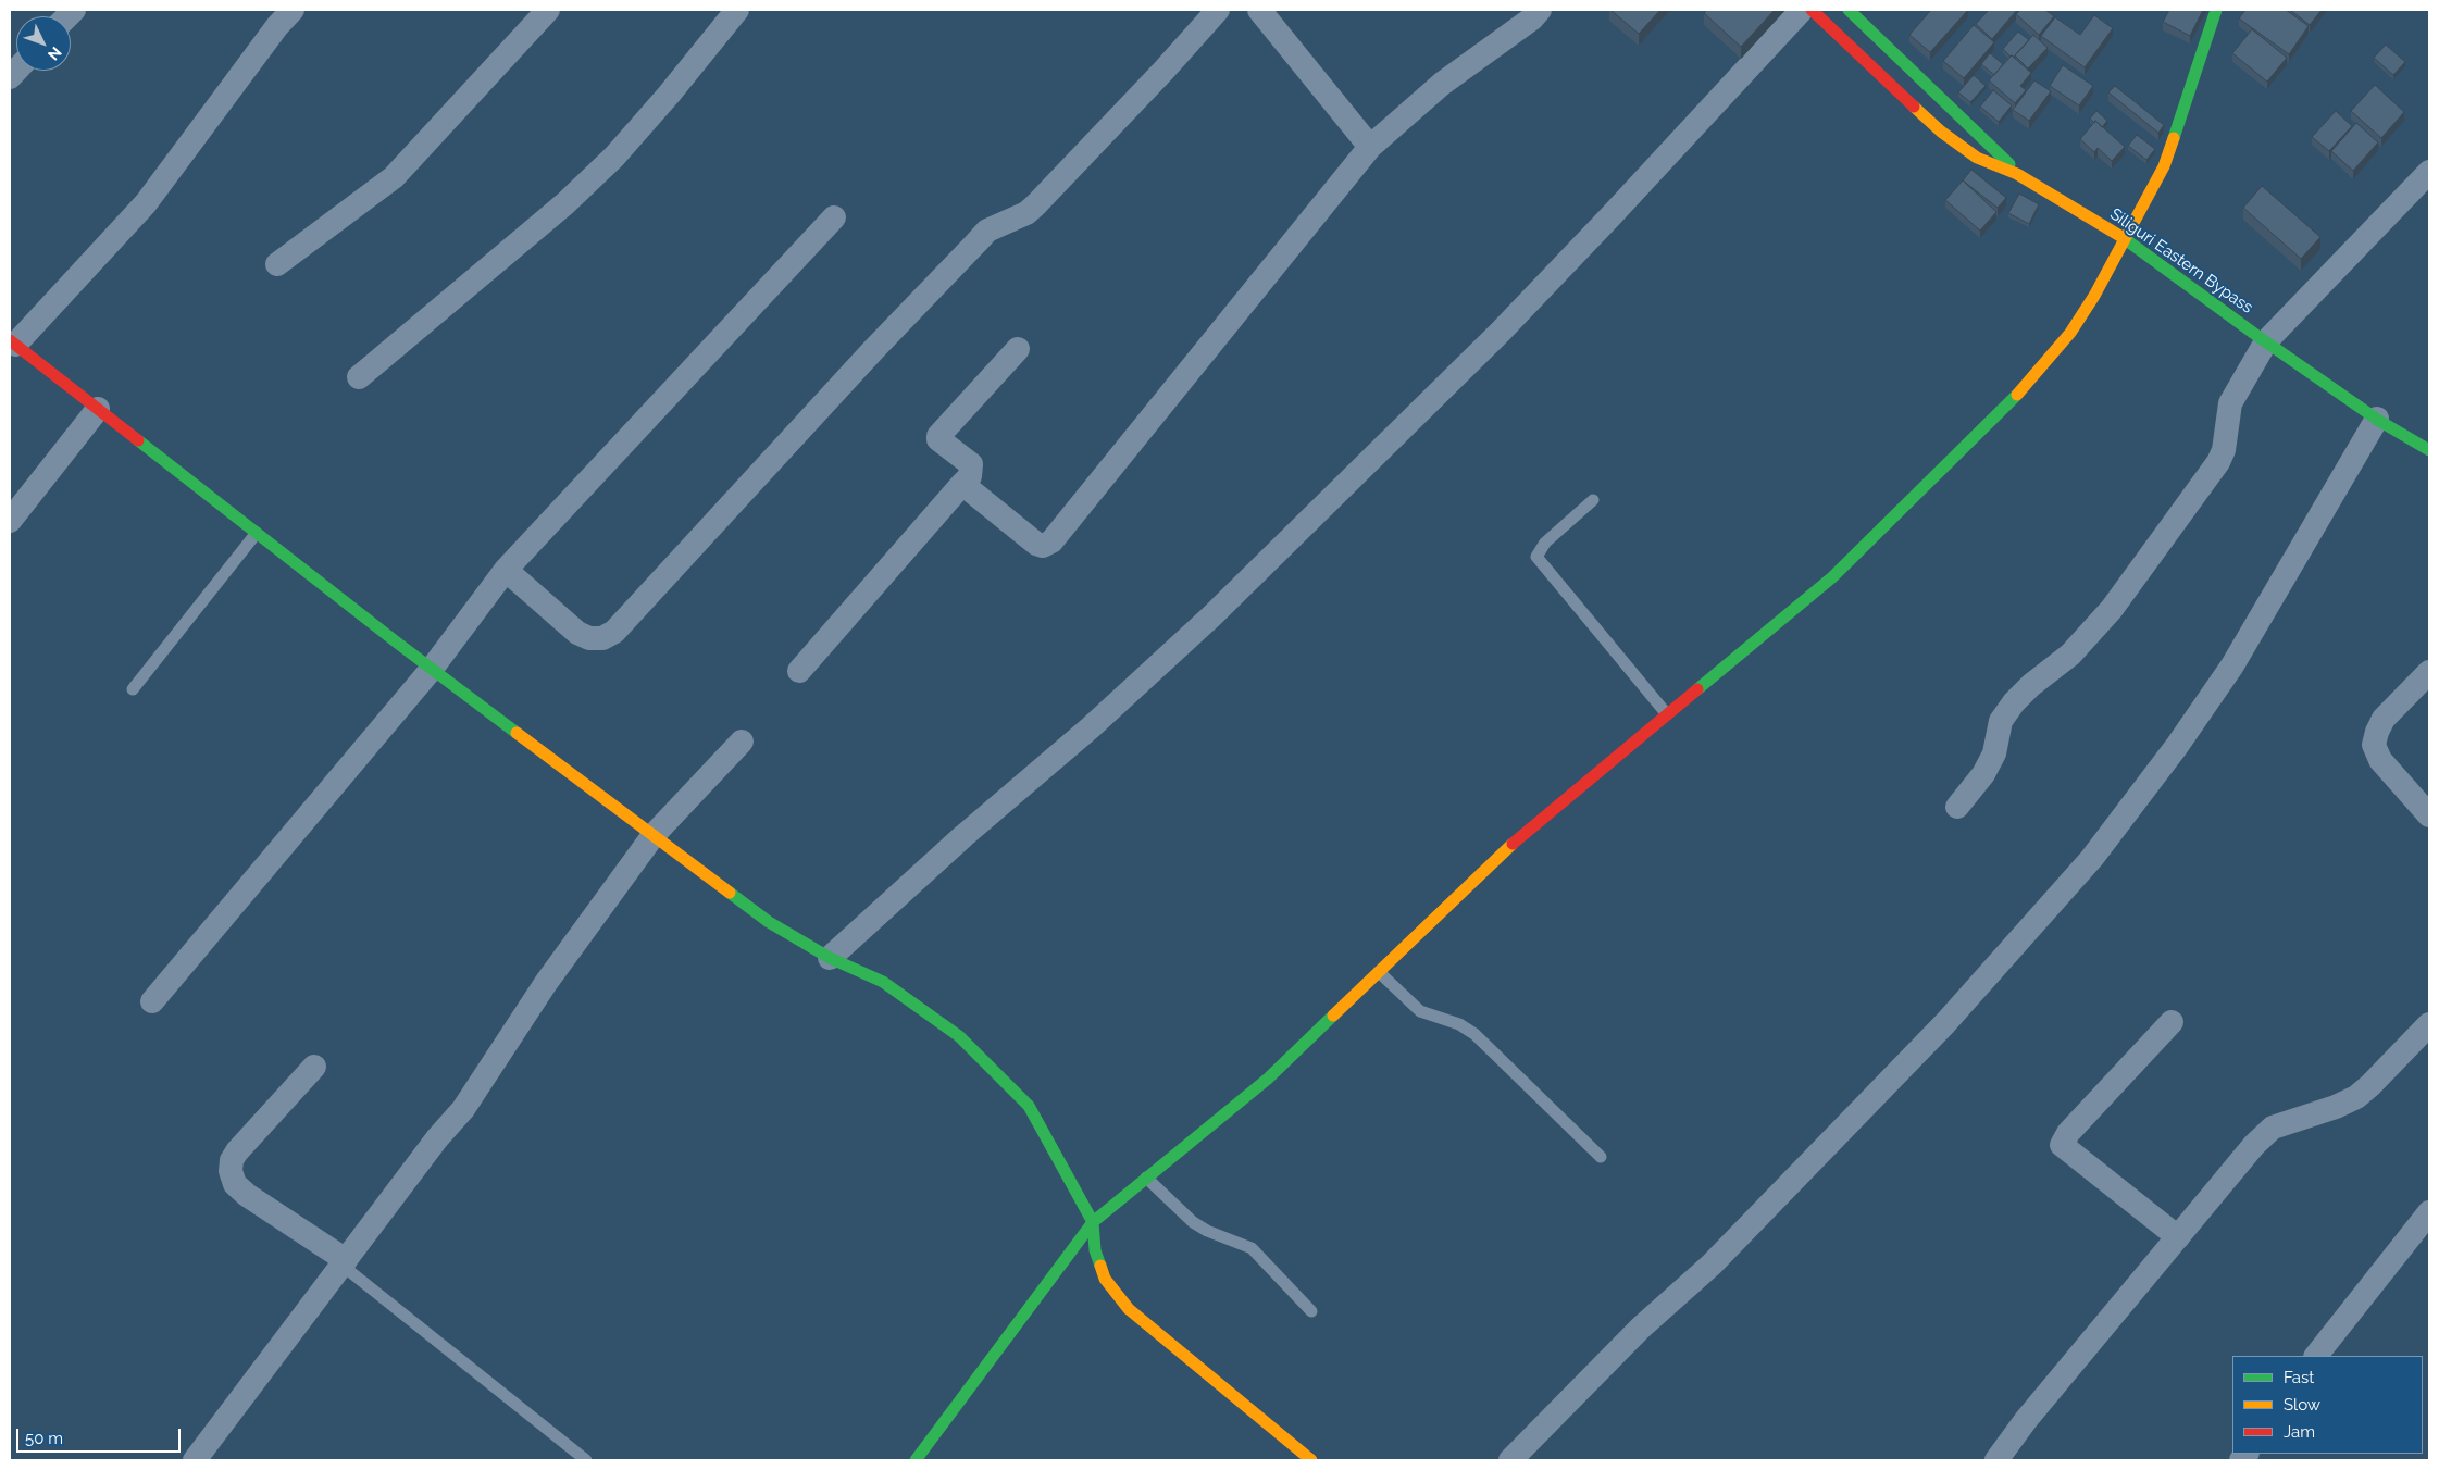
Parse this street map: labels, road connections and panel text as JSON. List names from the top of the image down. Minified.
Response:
{"streets":{"street":["Siliguri Eastern Bypass"]},"legend":["Fast","Slow","Jam"],"scale_bar":"50 m","north":"bottom right"}
